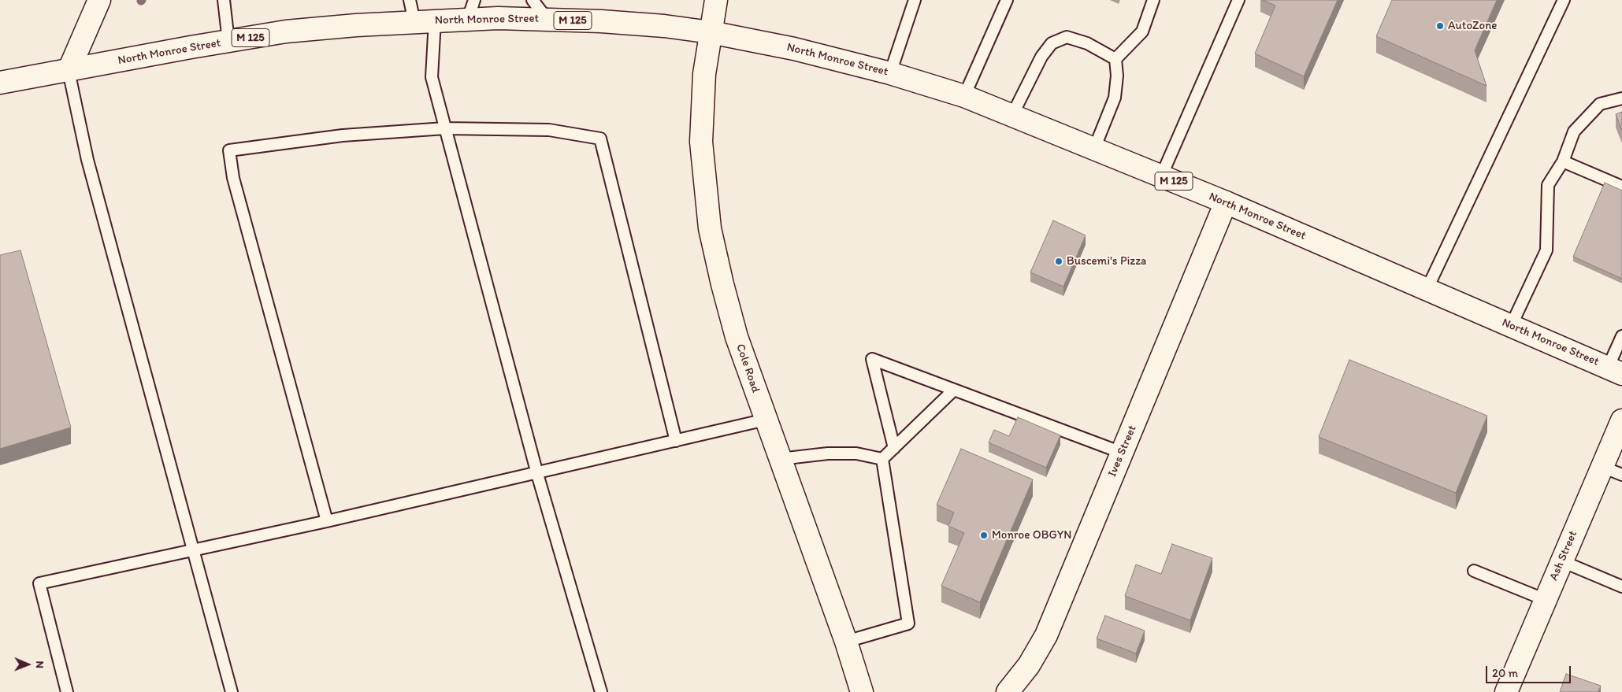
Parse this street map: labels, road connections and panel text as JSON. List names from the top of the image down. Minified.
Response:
{"streets":{"main road":["North Monroe Street","M 125","Cole Road","Ives Street","Ash Street"]},"crossings":[["North Monroe Street","Cole Road"],["North Monroe Street","Ives Street"]],"places":["AutoZone","Buscemi's Pizza","Monroe OBGYN"],"scale_bar":"20 m","north":"right"}
